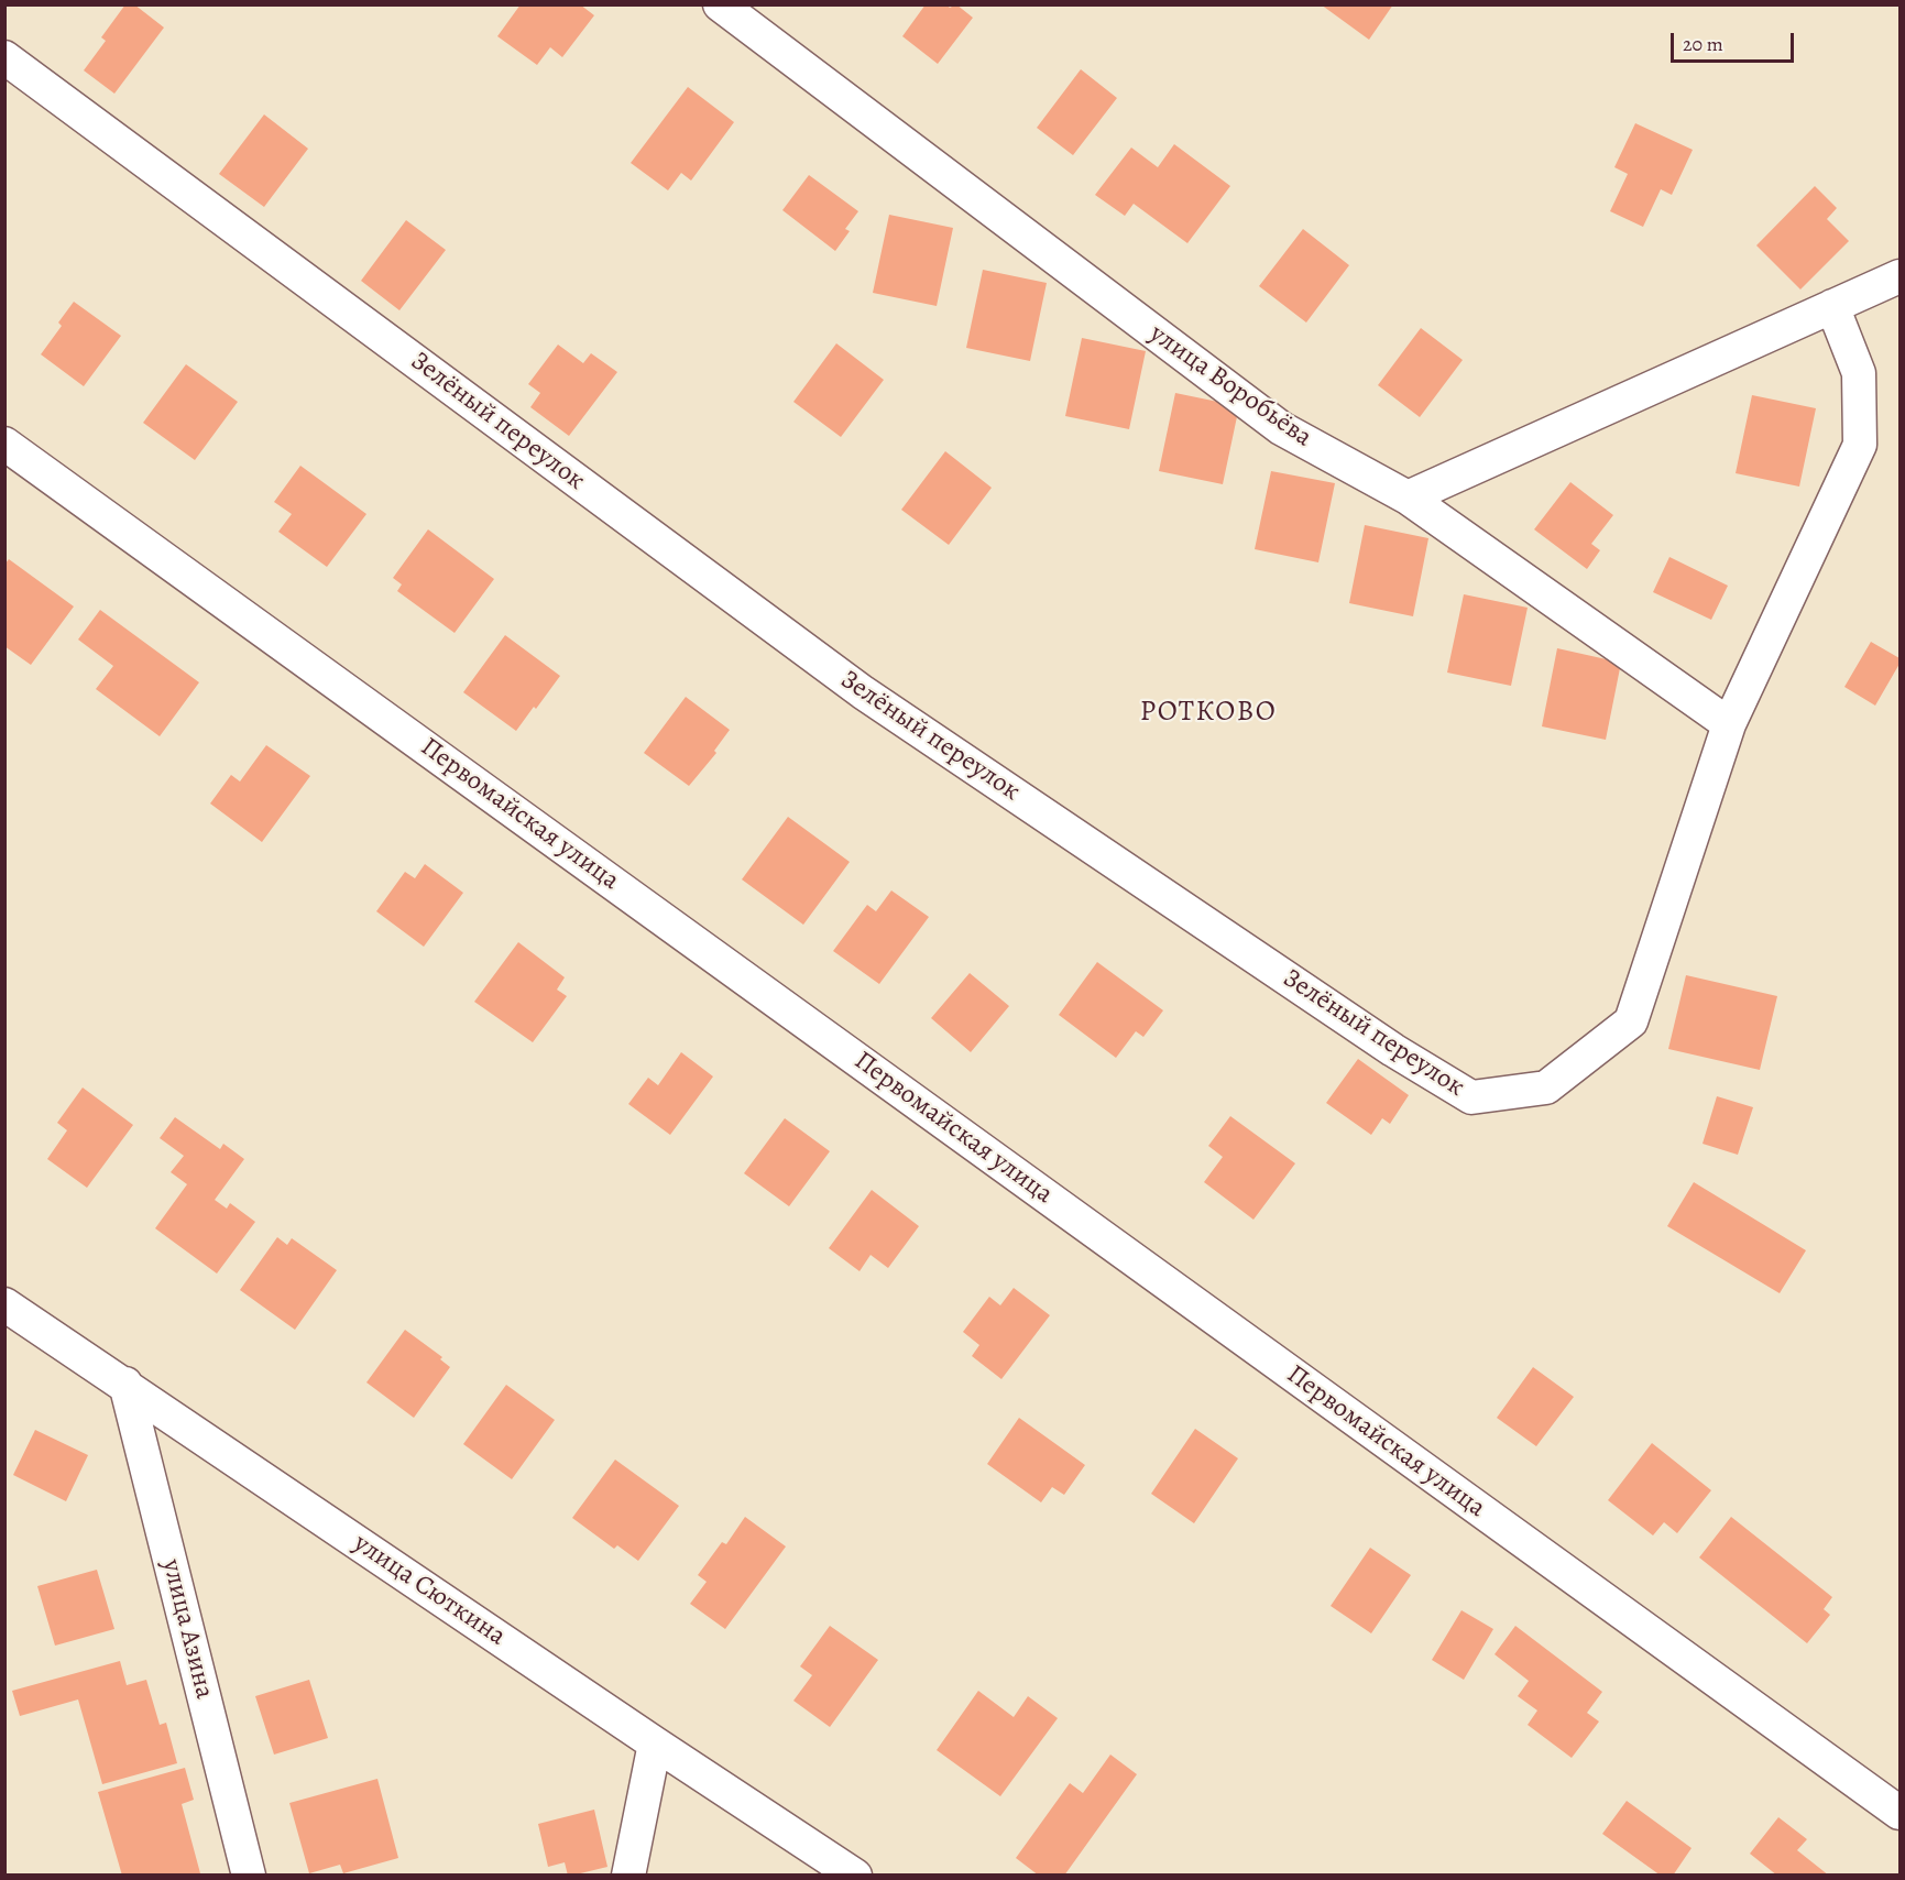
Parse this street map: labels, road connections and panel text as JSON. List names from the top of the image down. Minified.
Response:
{"streets":{"street":["улица Воробьёва","Зелёный переулок","Первомайская улица","улица Сюткина","улица Азина"]},"crossings":[["улица Воробьёва","Зелёный переулок"],["улица Сюткина","улица Азина"]],"districts":["РОТКОВО"],"scale_bar":"20 m"}
